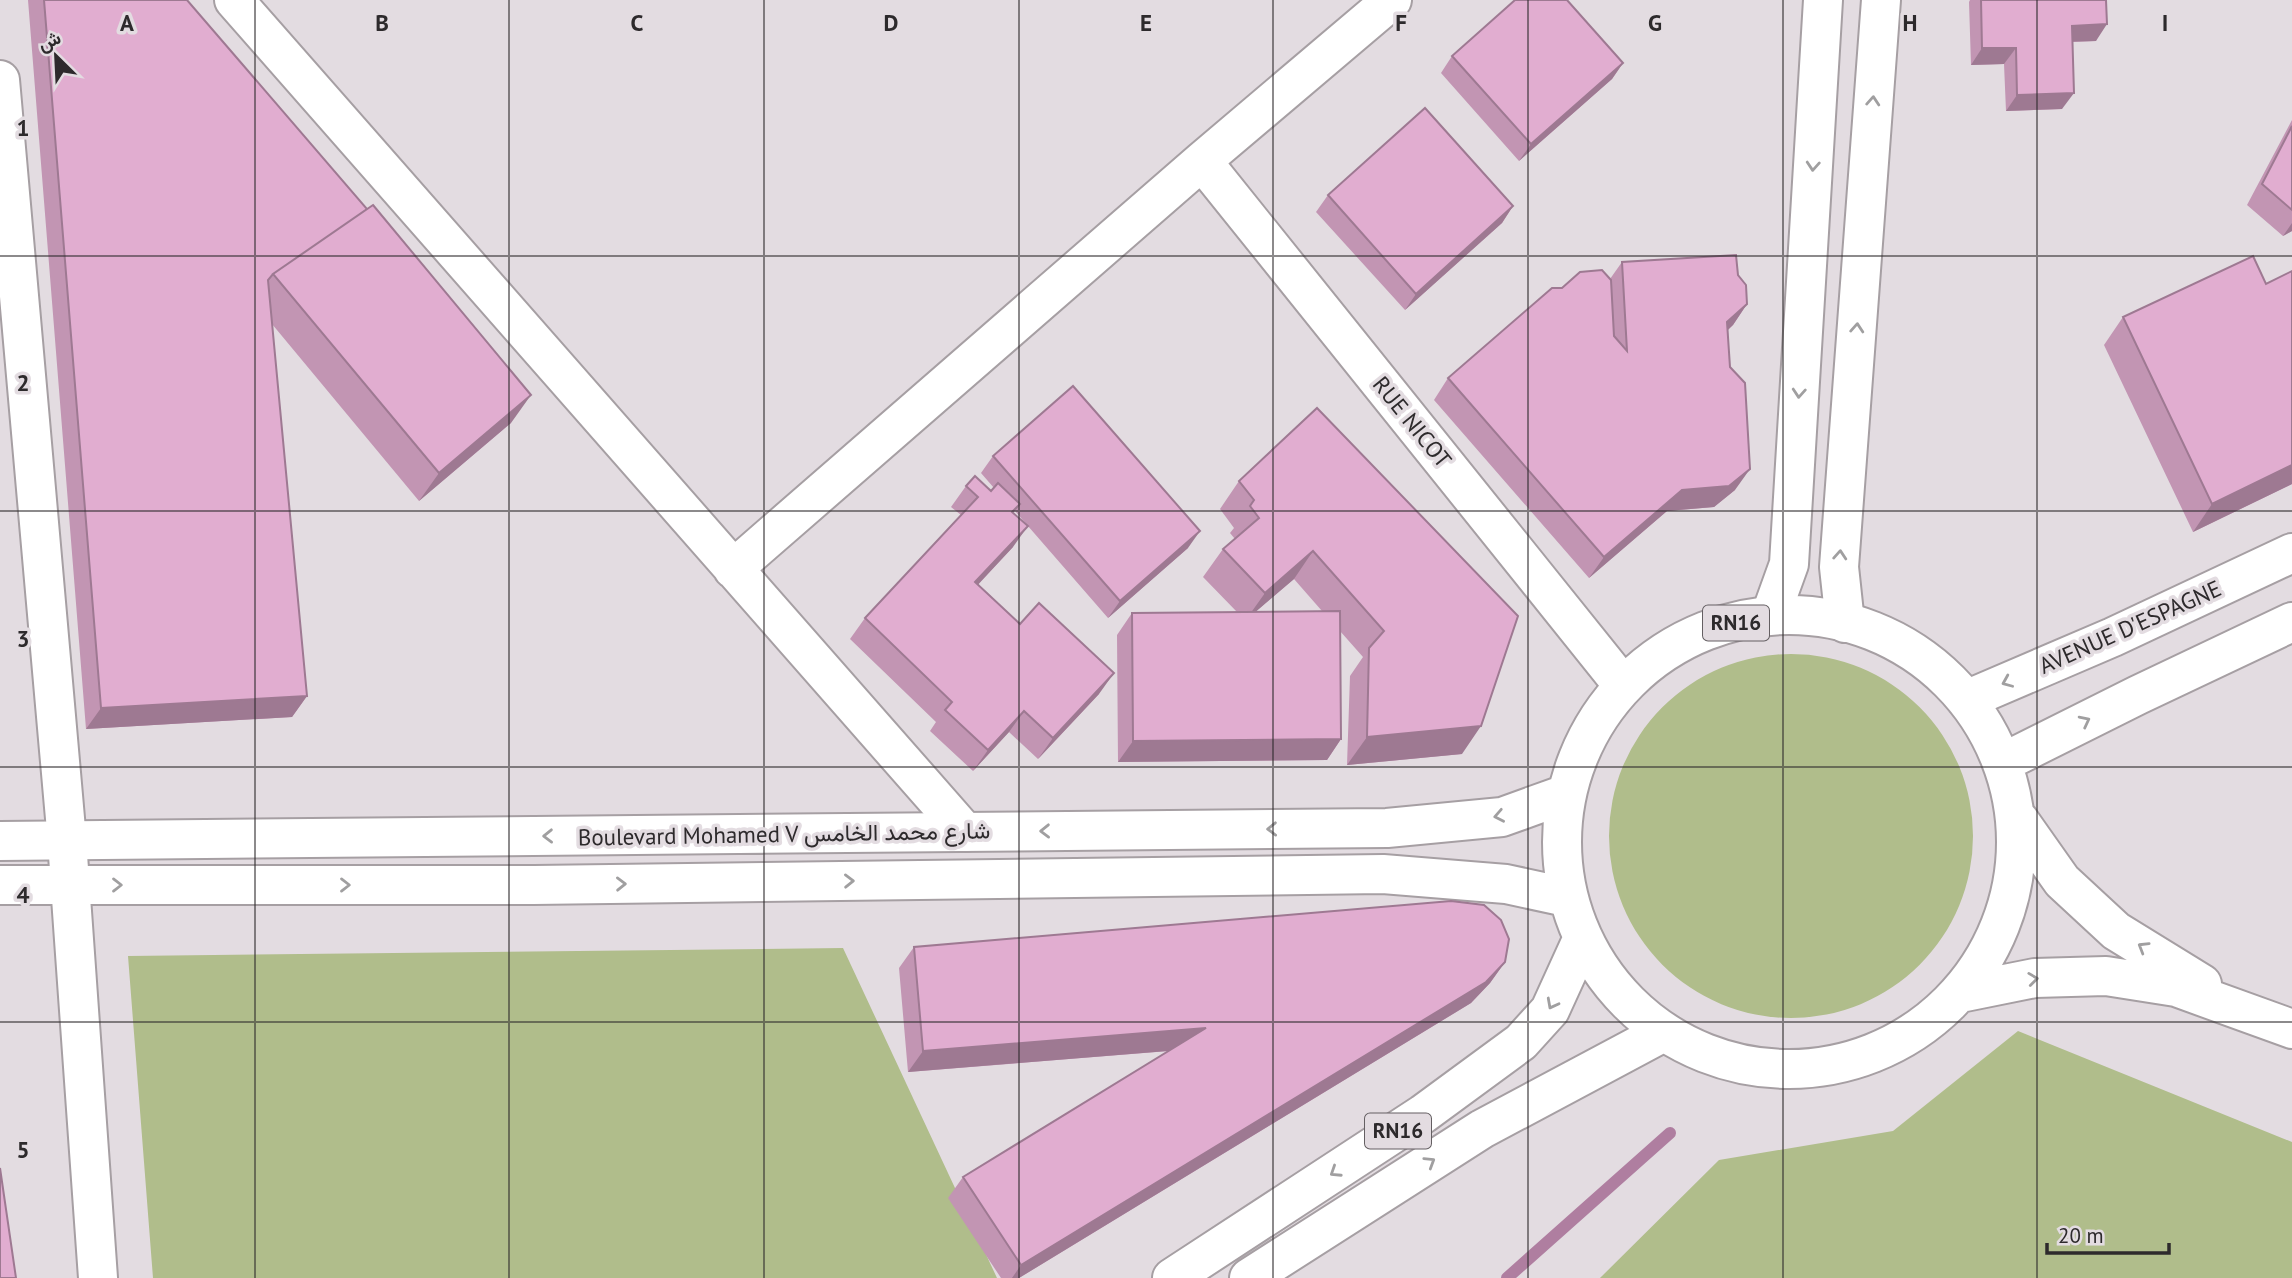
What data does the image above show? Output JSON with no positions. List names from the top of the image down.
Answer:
{
  "streets": {
    "main road": [
      "RUE NICOT",
      "RN16",
      "AVENUE D'ESPAGNE",
      "Boulevard Mohamed V شارع محمد الخامس"
    ]
  },
  "crossings": [
    ["RUE NICOT", "RN16"],
    ["RN16", "AVENUE D'ESPAGNE"],
    ["RN16", "Boulevard Mohamed V شارع محمد الخامس"]
  ],
  "scale_bar": "20 m",
  "north": "top left",
  "grid": {
    "columns": [
      "A",
      "B",
      "C",
      "D",
      "E",
      "F",
      "G",
      "H",
      "I"
    ],
    "rows": [
      "1",
      "2",
      "3",
      "4",
      "5"
    ]
  }
}
